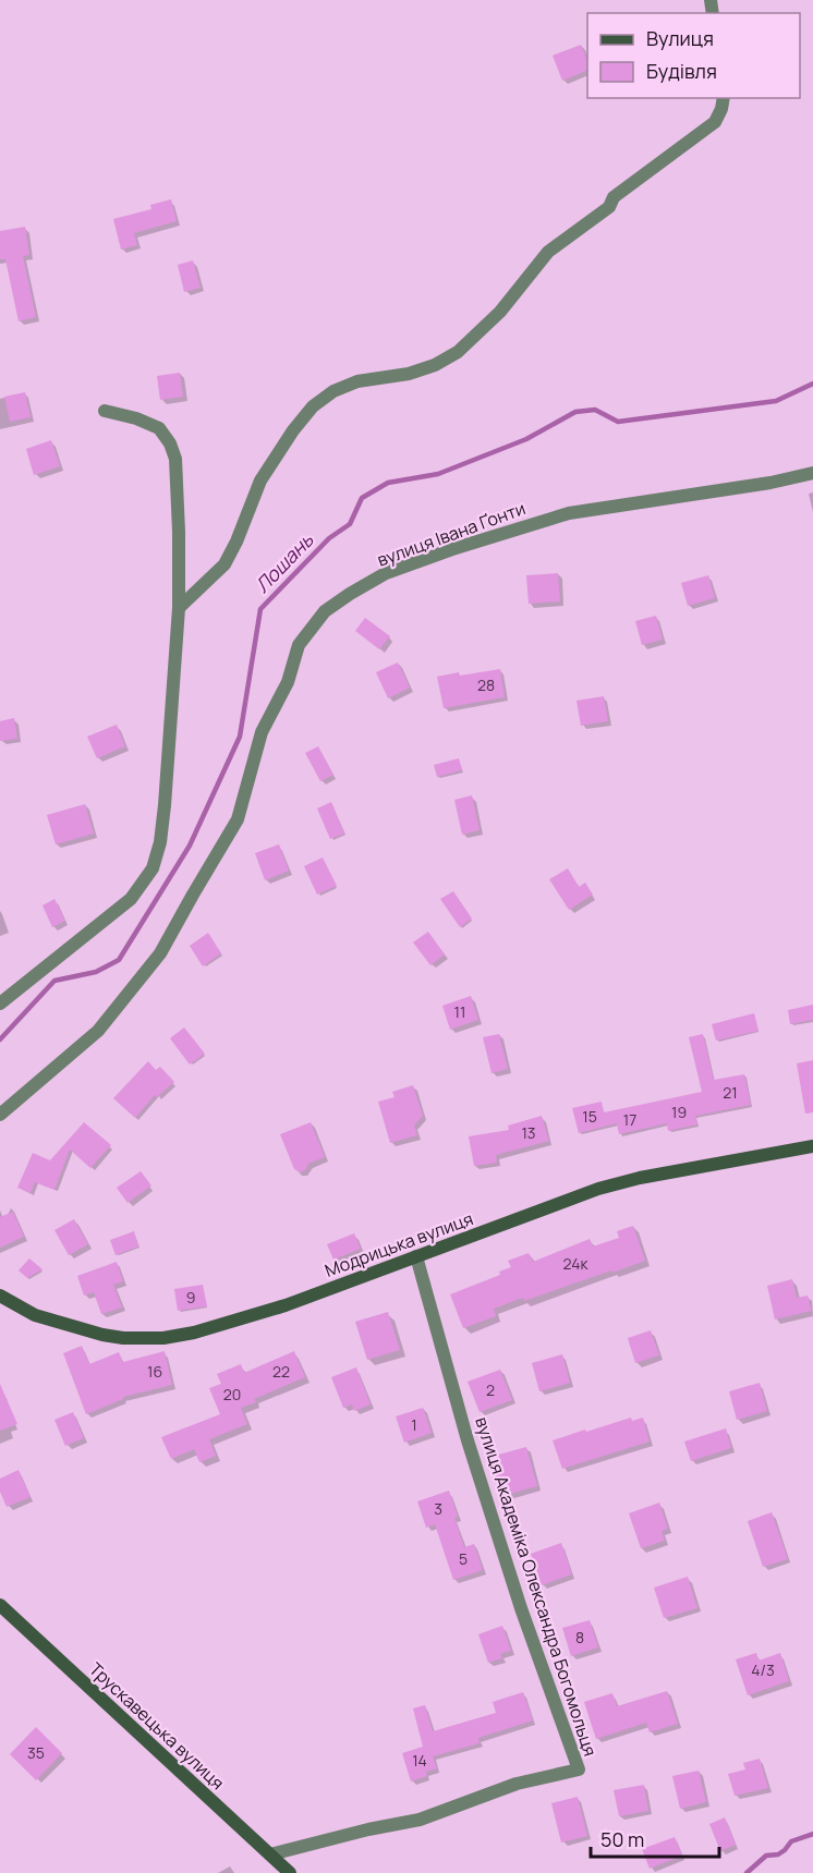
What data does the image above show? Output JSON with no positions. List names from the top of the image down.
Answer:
{
  "streets": {
    "street": [
      "вулиця Івана Ґонти",
      "Модрицька вулиця",
      "вулиця Академіка Олександра Богомольця",
      "Трускавецька вулиця"
    ]
  },
  "crossings": [
    ["Модрицька вулиця", "вулиця Академіка Олександра Богомольця"],
    ["вулиця Академіка Олександра Богомольця", "Трускавецька вулиця"]
  ],
  "water": ["Лошань"],
  "house_numbers": [
    "28",
    "11",
    "21",
    "19",
    "15",
    "17",
    "13",
    "24к",
    "9",
    "16",
    "22",
    "2",
    "20",
    "1",
    "3",
    "5",
    "8",
    "4/3",
    "35",
    "14"
  ],
  "legend": ["Вулиця", "Будівля"],
  "scale_bar": "50 m"
}
